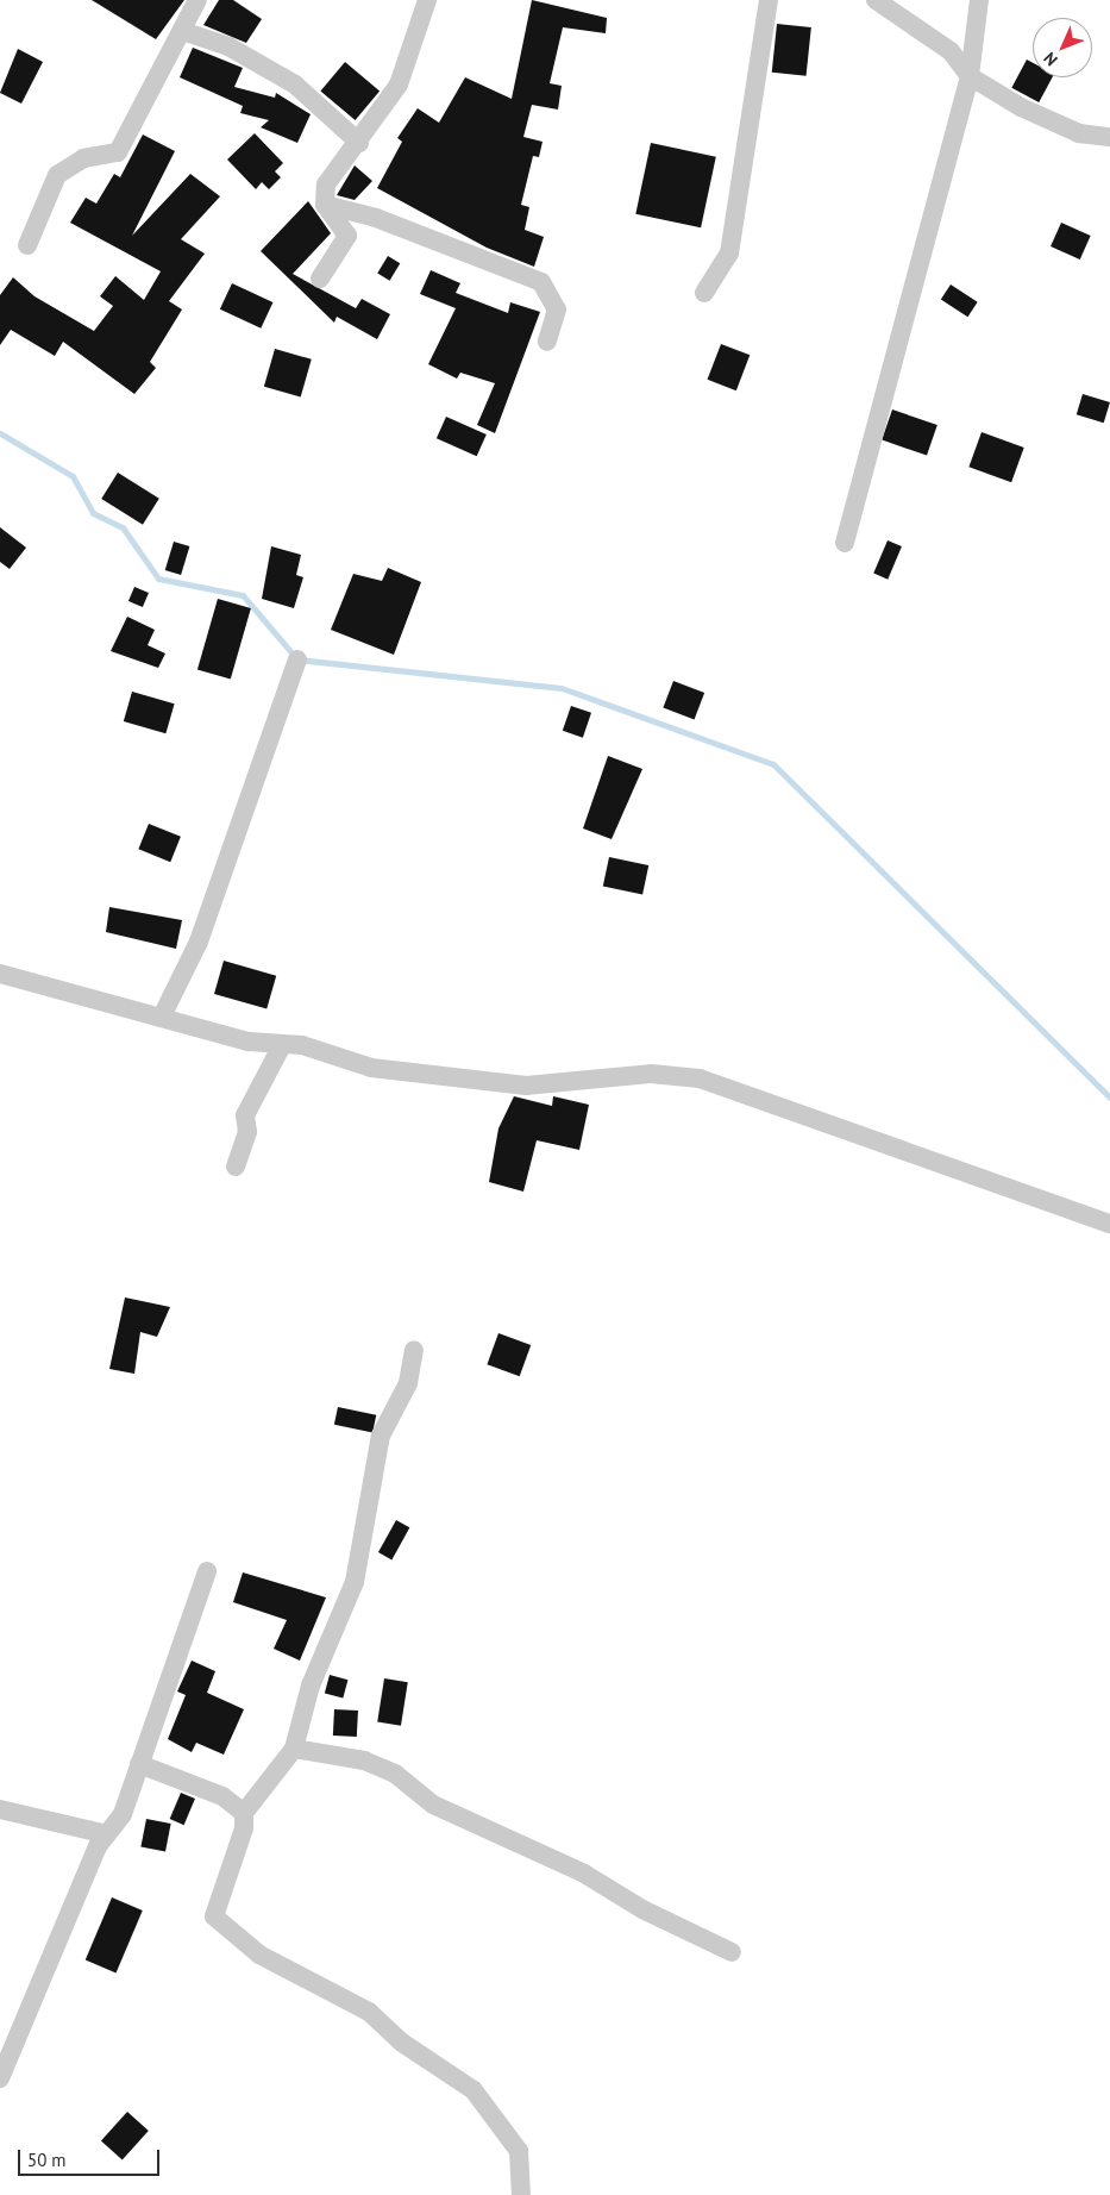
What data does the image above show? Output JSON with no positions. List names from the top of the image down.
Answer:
{
  "scale_bar": "50 m",
  "north": "bottom left"
}
